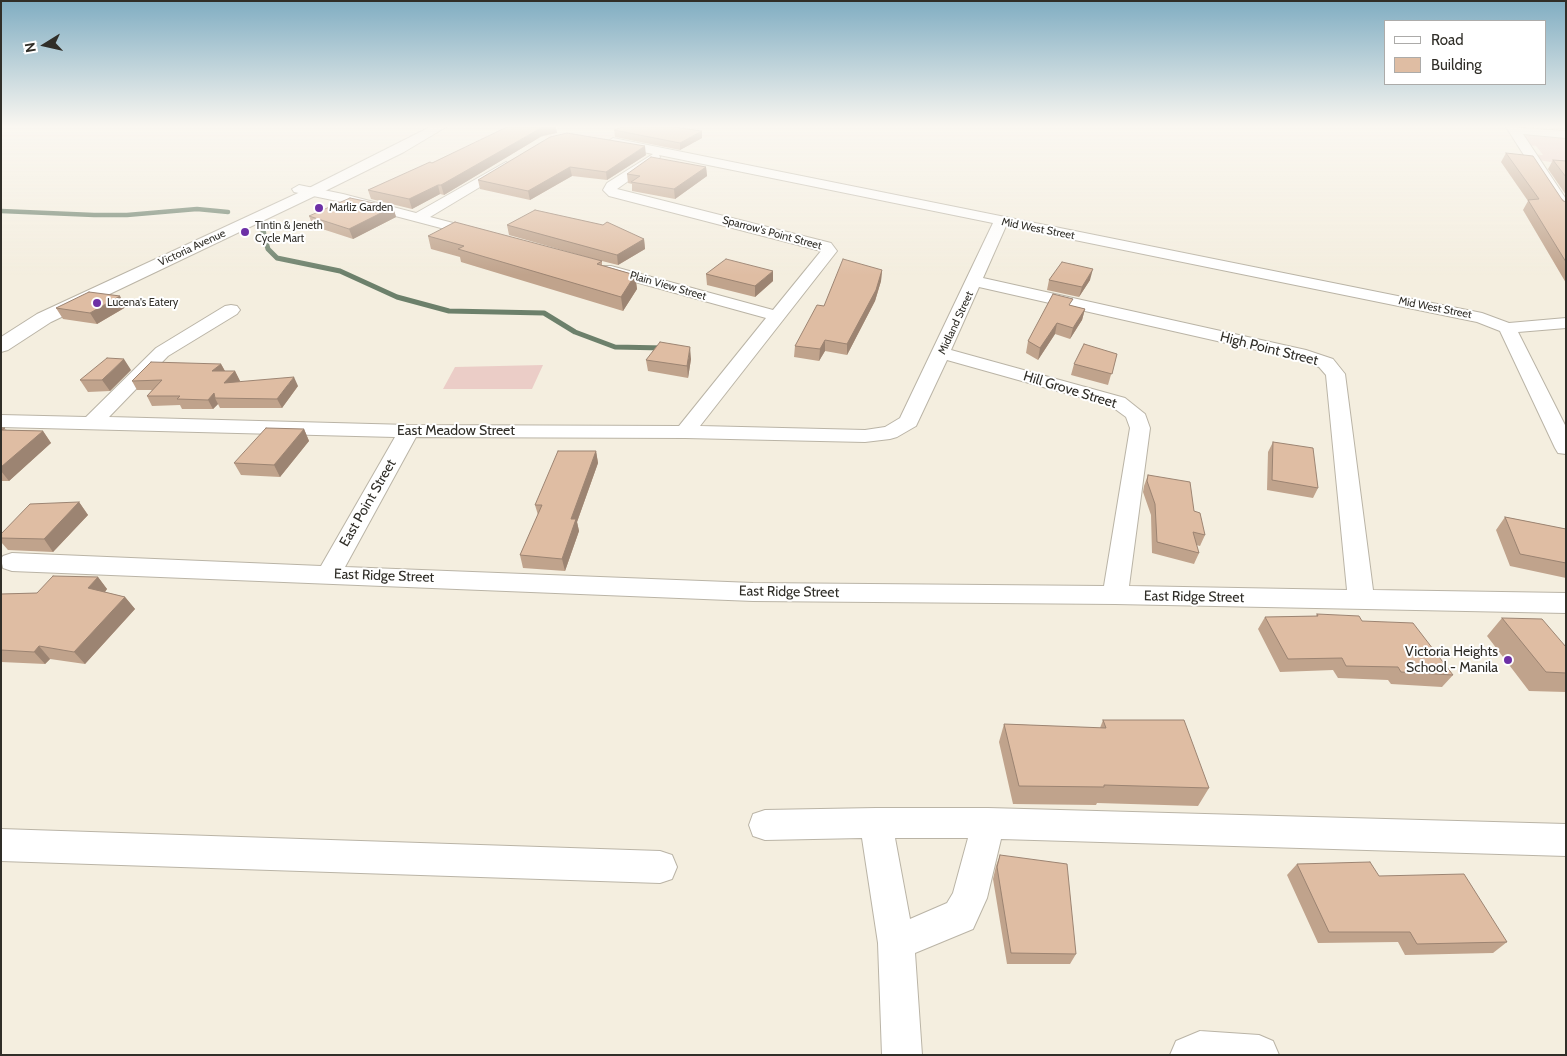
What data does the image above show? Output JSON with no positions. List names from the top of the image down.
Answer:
{
  "streets": {
    "main road": ["Victoria Avenue"],
    "street": [
      "Mid West Street",
      "Sparrow's Point Street",
      "Plain View Street",
      "Midland Street",
      "High Point Street",
      "Hill Grove Street",
      "East Meadow Street",
      "East Point Street",
      "East Ridge Street"
    ]
  },
  "crossings": [
    ["Mid West Street", "Midland Street"],
    ["Sparrow's Point Street", "Plain View Street"],
    ["Sparrow's Point Street", "East Meadow Street"],
    ["Midland Street", "High Point Street"],
    ["Midland Street", "Hill Grove Street"],
    ["Midland Street", "East Meadow Street"],
    ["High Point Street", "East Ridge Street"],
    ["Hill Grove Street", "East Ridge Street"],
    ["East Meadow Street", "East Point Street"],
    ["East Point Street", "East Ridge Street"]
  ],
  "places": [
    "Marliz Garden",
    "Tintin & Jeneth Cycle Mart",
    "Lucena's Eatery",
    "Victoria Heights School - Manila"
  ],
  "legend": ["Road", "Building"],
  "north": "left"
}
